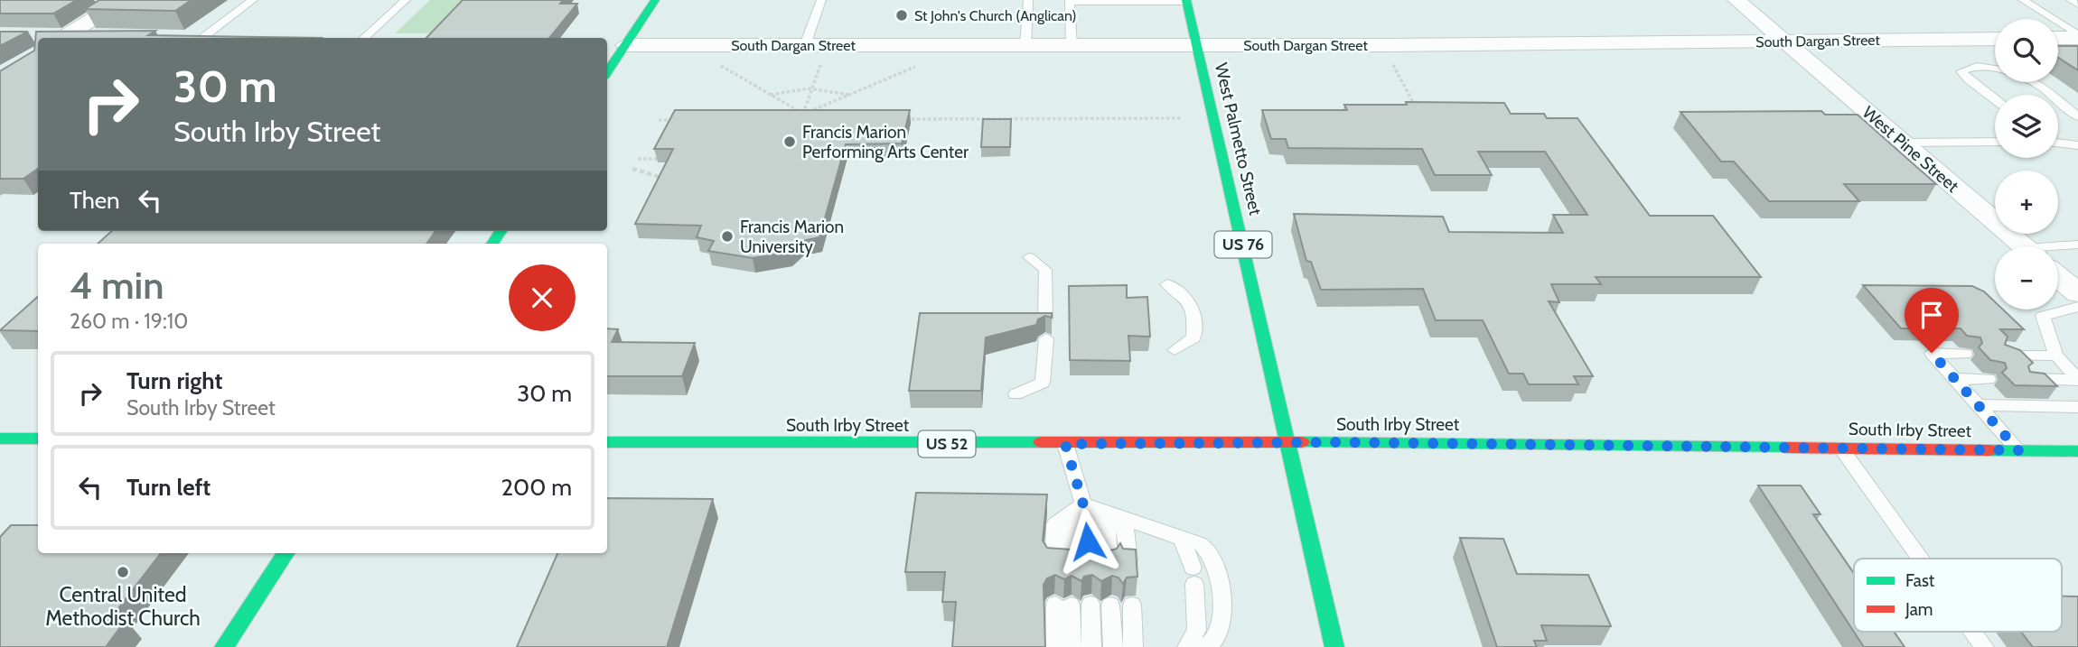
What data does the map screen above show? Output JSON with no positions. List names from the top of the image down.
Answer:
{
  "streets": {
    "main road": [
      "South Dargan Street",
      "West Palmetto Street",
      "US 76",
      "South Irby Street",
      "US 52"
    ],
    "street": ["West Pine Street"]
  },
  "crossings": [
    ["South Dargan Street", "West Palmetto Street"],
    ["South Dargan Street", "West Pine Street"],
    ["South Dargan Street", "US 76"],
    ["West Palmetto Street", "US 76"],
    ["West Palmetto Street", "South Irby Street"]
  ],
  "places": [
    "St John's Church (Anglican)",
    "Francis Marion Performing Arts Center",
    "Francis Marion University",
    "Central United Methodist Church"
  ],
  "legend": ["Fast", "Jam"],
  "page": {
    "map_buttons": ["+", "−"],
    "turn": ["30 m", "South Irby Street"],
    "then": "Then",
    "heading": ["4 min", "260 m · 19:10"],
    "list": [
      {
        "name": "Turn right",
        "note": "South Irby Street",
        "value": "30 m"
      },
      {
        "name": "Turn left",
        "value": "200 m"
      }
    ]
  }
}
